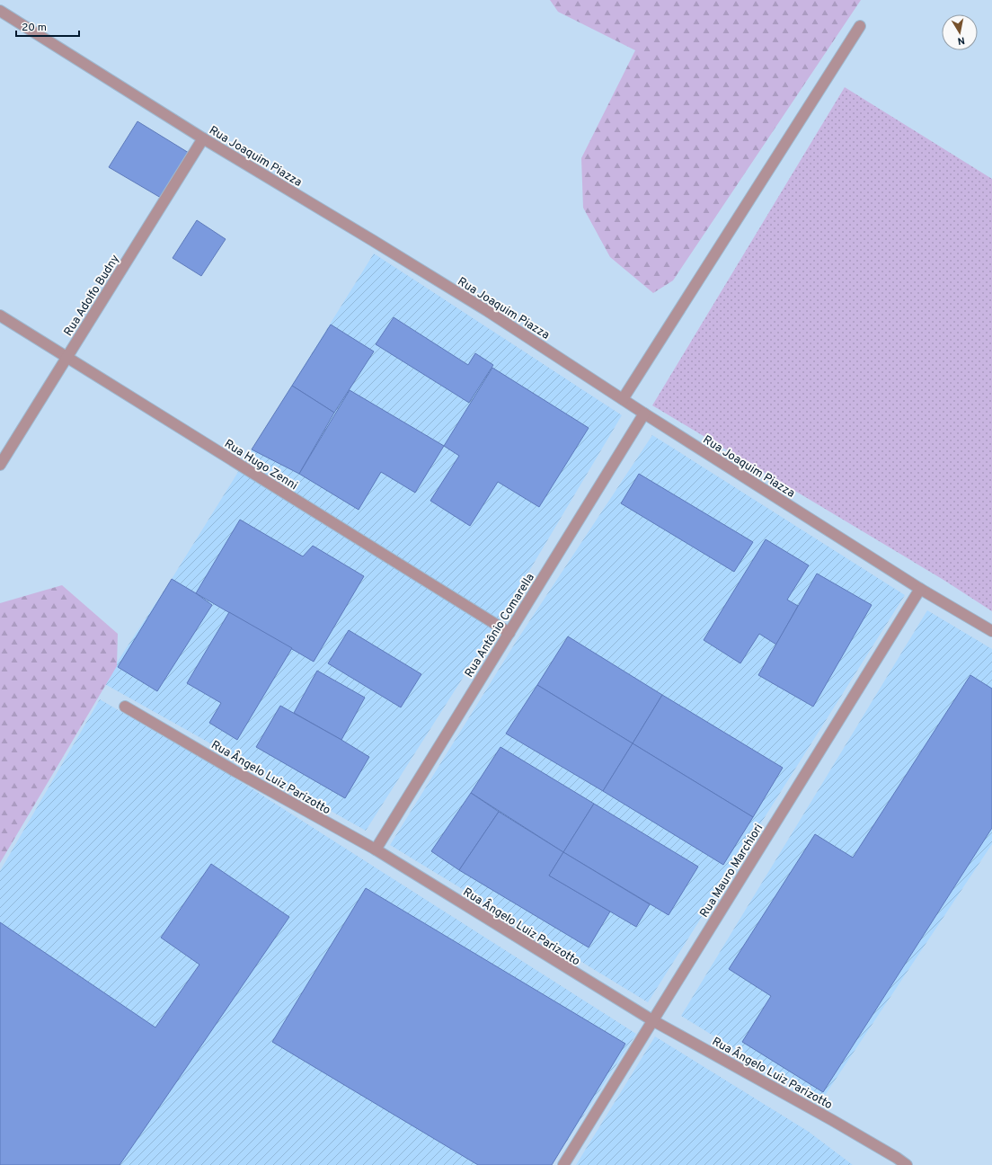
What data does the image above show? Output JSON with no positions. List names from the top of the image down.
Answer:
{
  "streets": {
    "street": [
      "Rua Joaquim Piazza",
      "Rua Adolfo Budny",
      "Rua Hugo Zenni",
      "Rua Antônio Comarella",
      "Rua Ângelo Luiz Parizotto",
      "Rua Mauro Marchiori"
    ]
  },
  "crossings": [
    ["Rua Joaquim Piazza", "Rua Adolfo Budny"],
    ["Rua Joaquim Piazza", "Rua Antônio Comarella"],
    ["Rua Joaquim Piazza", "Rua Mauro Marchiori"],
    ["Rua Adolfo Budny", "Rua Hugo Zenni"],
    ["Rua Hugo Zenni", "Rua Antônio Comarella"],
    ["Rua Antônio Comarella", "Rua Ângelo Luiz Parizotto"],
    ["Rua Ângelo Luiz Parizotto", "Rua Mauro Marchiori"]
  ],
  "scale_bar": "20 m",
  "north": "bottom"
}
